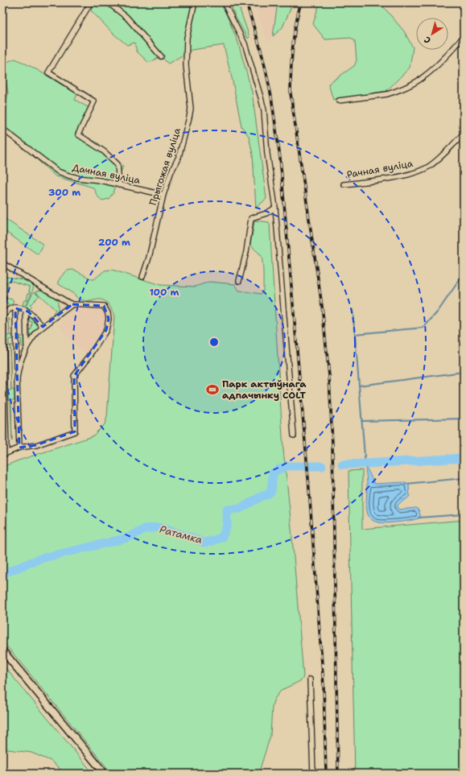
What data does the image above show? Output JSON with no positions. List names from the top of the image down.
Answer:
{
  "streets": {
    "street": ["Прыгожая вуліца", "Рачная вуліца", "Дачная вуліца"]
  },
  "crossings": [
    ["Прыгожая вуліца", "Дачная вуліца"]
  ],
  "water": ["Ратамка"],
  "places": {
    "sports": ["Парк актыўнага адпачынку COLT"]
  },
  "north": "bottom left",
  "rings": ["300 m", "200 m", "100 m"]
}
